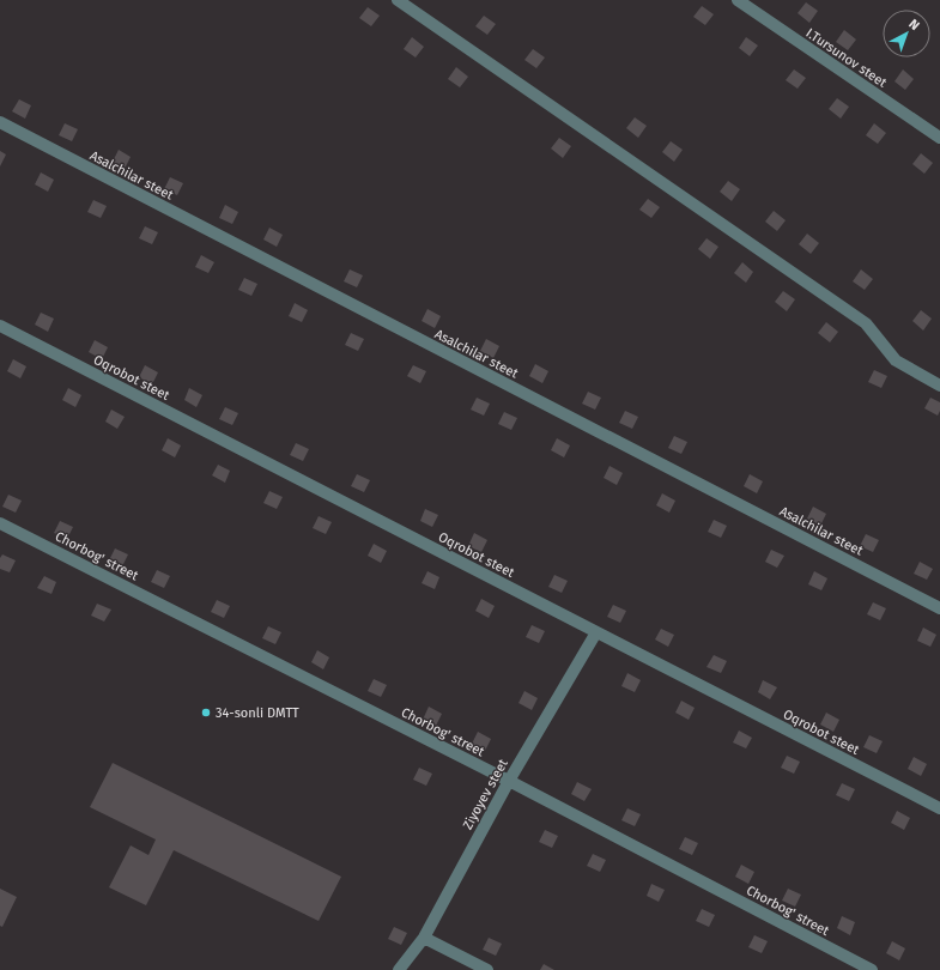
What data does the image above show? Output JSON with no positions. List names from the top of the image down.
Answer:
{
  "streets": {
    "street": [
      "I.Tursunov steet",
      "Asalchilar steet",
      "Oqrobot steet",
      "Chorbog' street",
      "Ziyoyev steet"
    ]
  },
  "crossings": [
    ["Oqrobot steet", "Ziyoyev steet"],
    ["Chorbog' street", "Ziyoyev steet"]
  ],
  "places": ["34-sonli DMTT"],
  "north": "top right"
}
